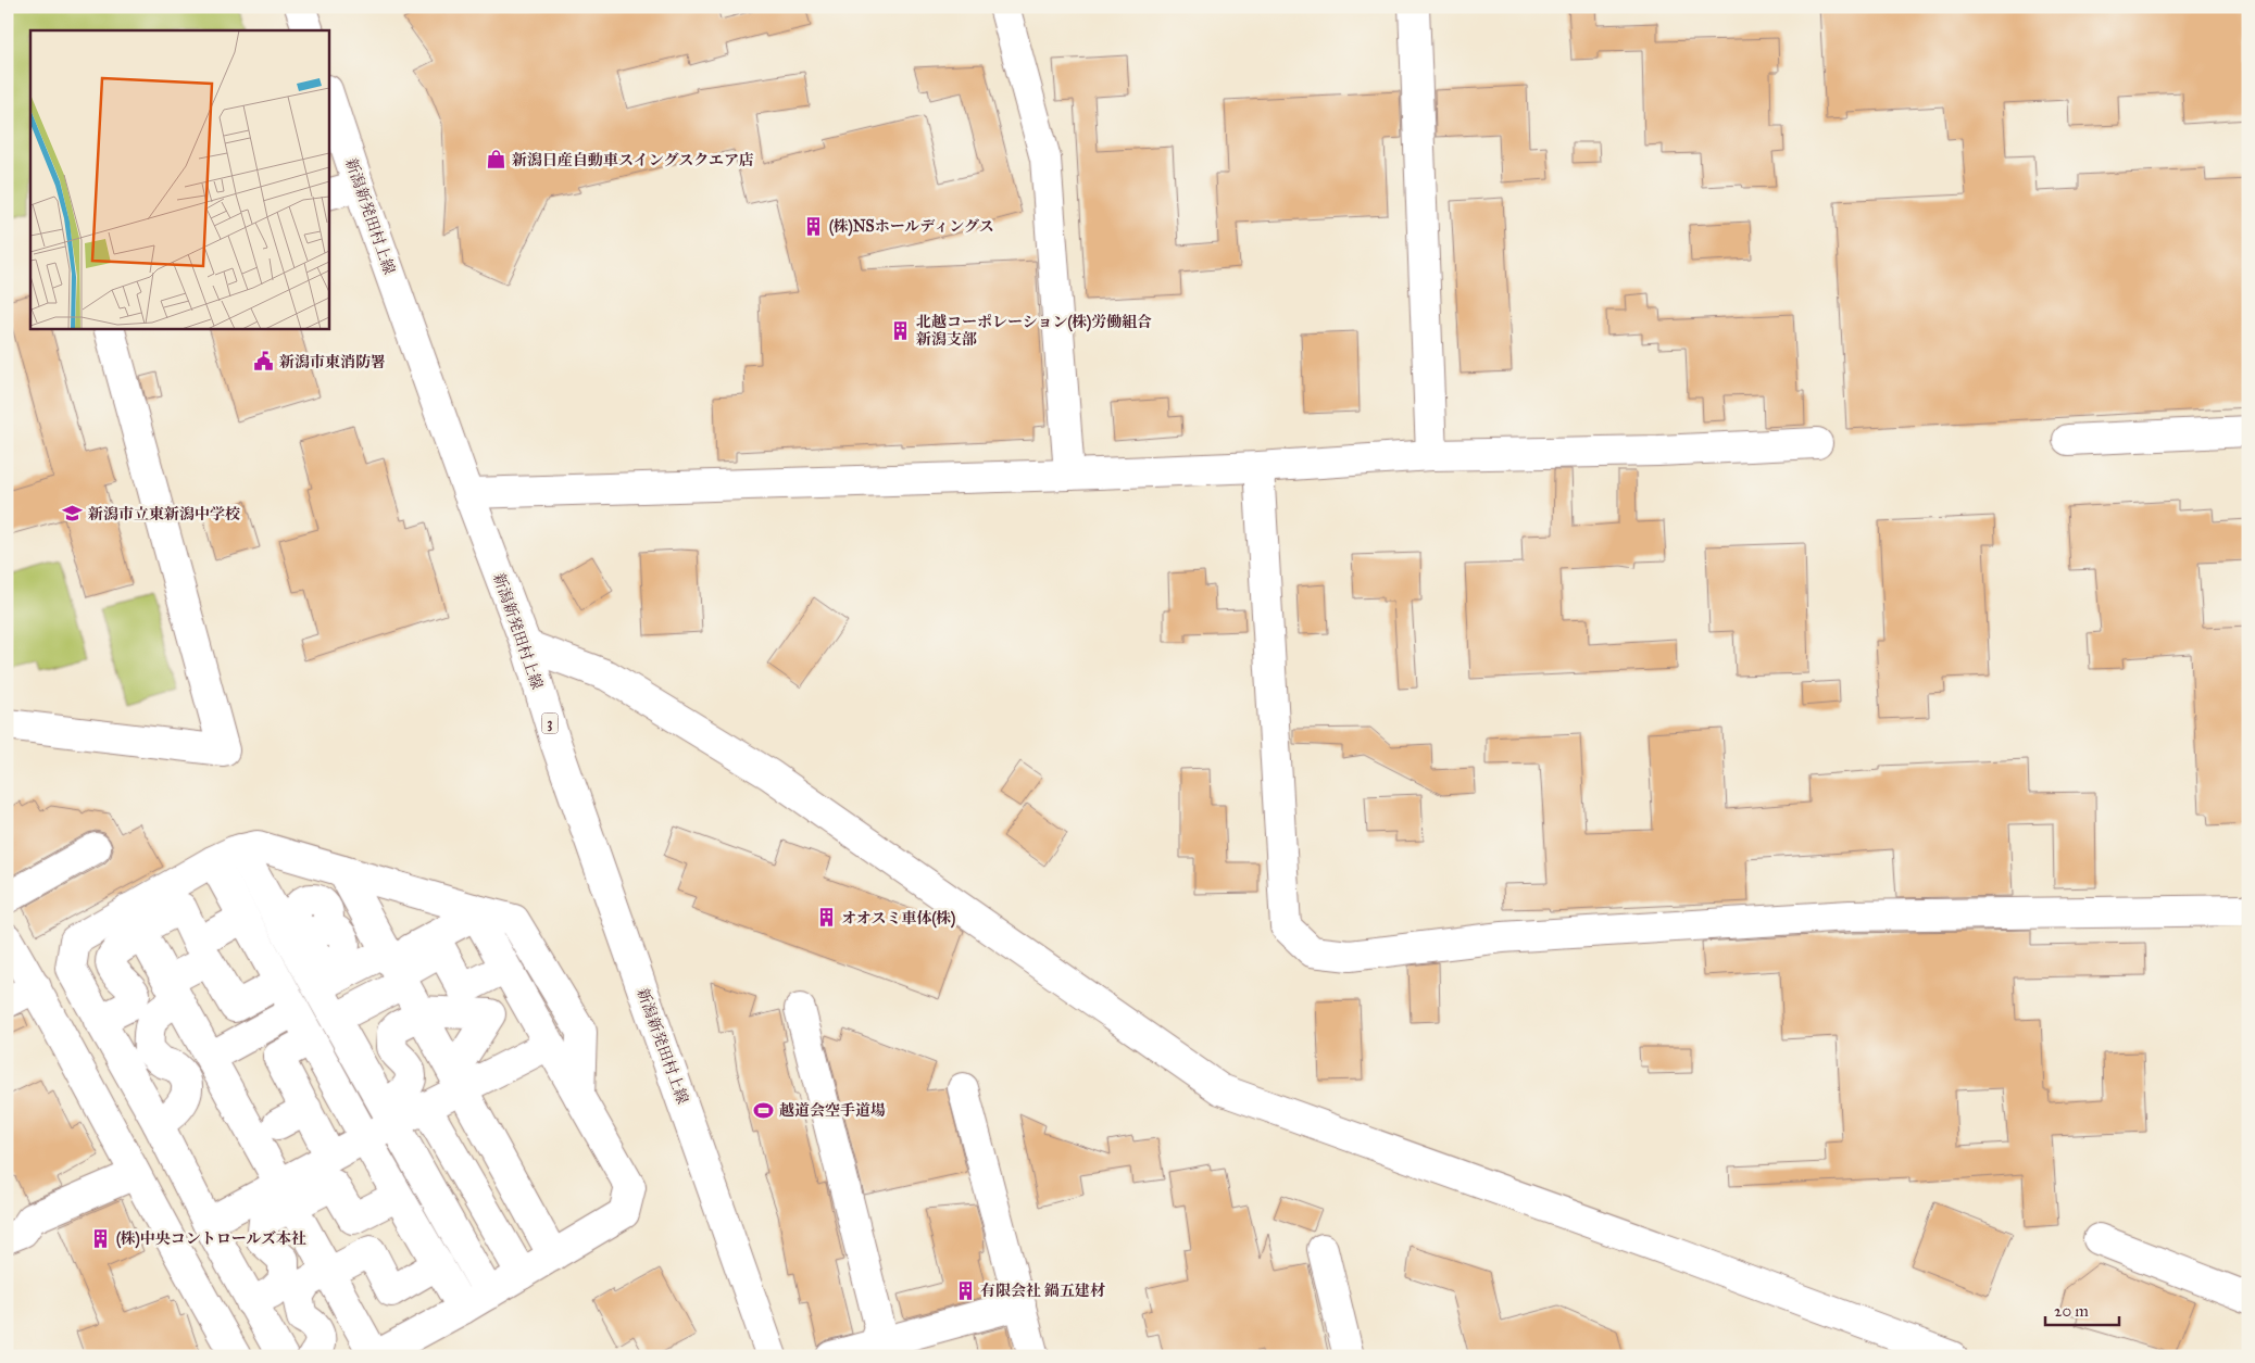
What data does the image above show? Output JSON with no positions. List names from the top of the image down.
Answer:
{
  "streets": {
    "street": ["新潟新発田村上線", "3"]
  },
  "places": {
    "shop": ["新潟日産自動車スイングスクエア店"],
    "building": [
      "(株)NSホールディングス",
      "北越コーポレーション(株)労働組合 新潟支部",
      "オオスミ車体(株)",
      "(株)中央コントロールズ本社",
      "有限会社 鍋五建材"
    ],
    "public building": ["新潟市東消防署"],
    "school or university": ["新潟市立東新潟中学校"],
    "sports": ["越道会空手道場"]
  },
  "scale_bar": "20 m"
}
